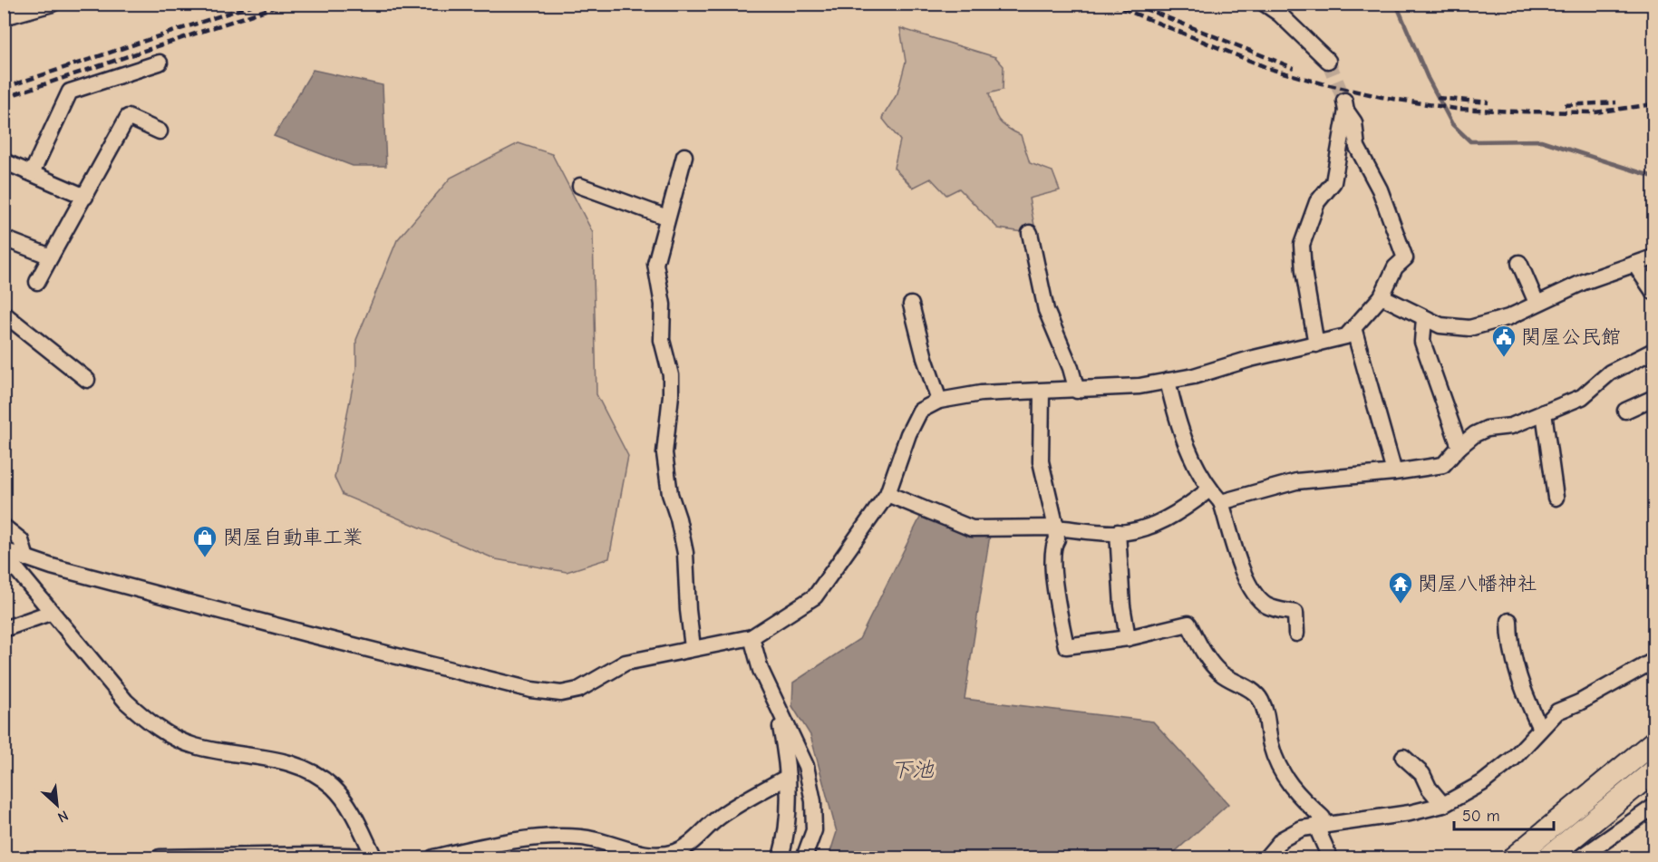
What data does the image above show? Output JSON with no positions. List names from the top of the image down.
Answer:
{
  "water": ["下池"],
  "places": {
    "public building": ["関屋公民館"],
    "shop": ["関屋自動車工業"],
    "temple": ["関屋八幡神社"]
  },
  "scale_bar": "50 m",
  "north": "bottom right"
}
